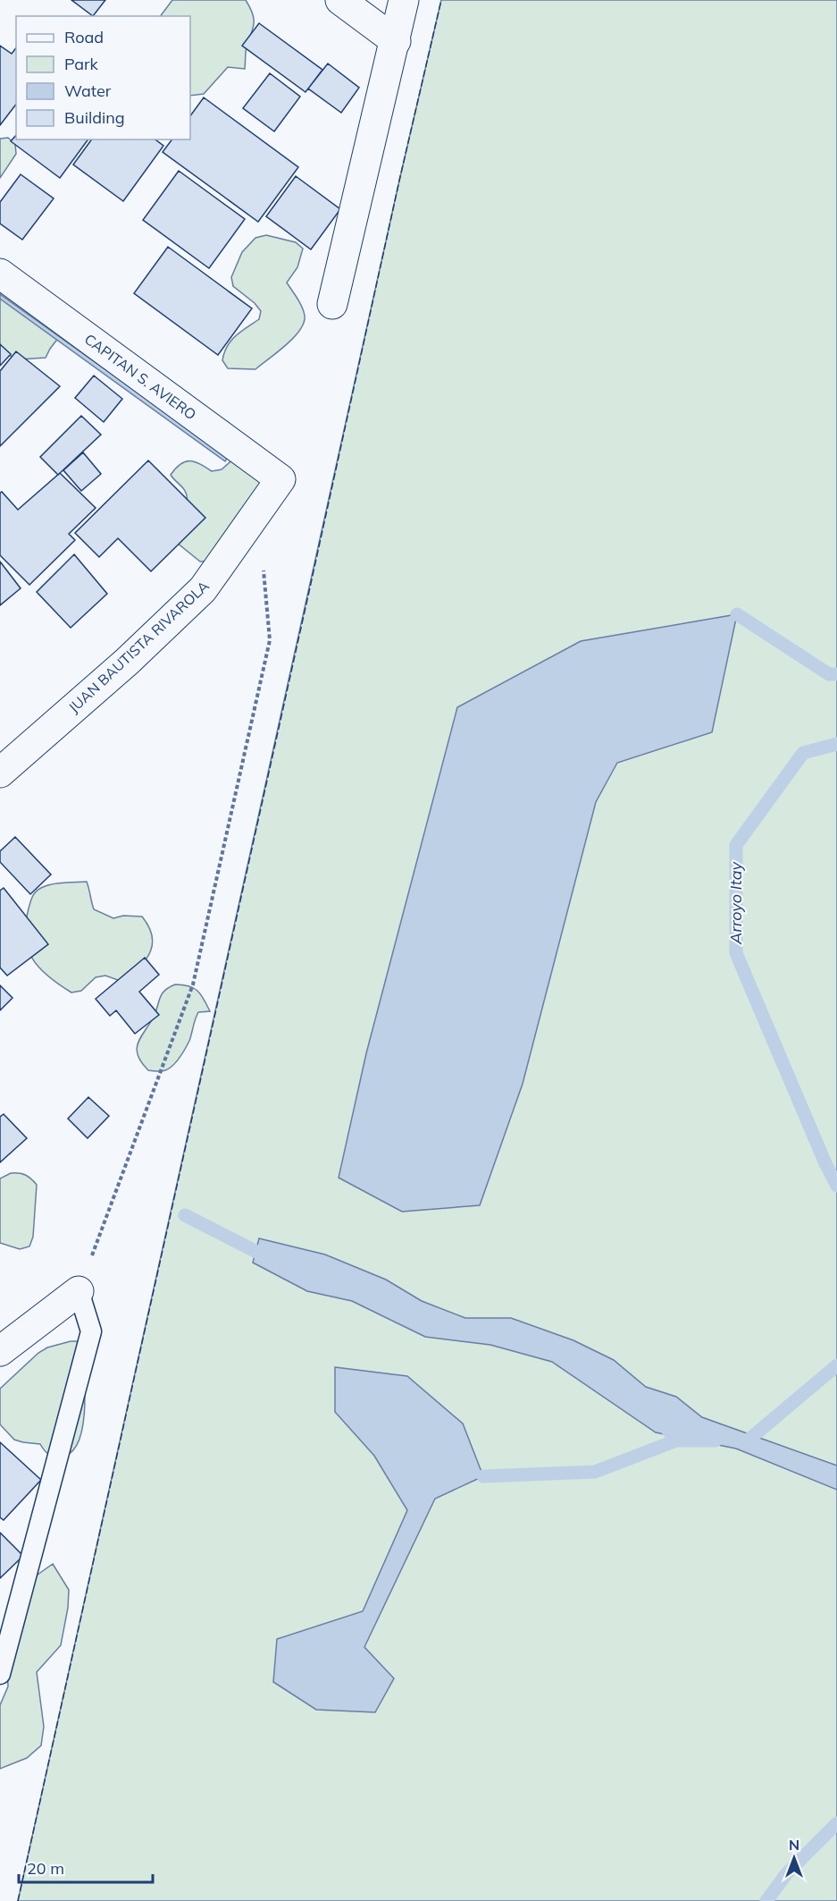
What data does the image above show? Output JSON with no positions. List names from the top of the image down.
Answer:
{
  "streets": {
    "street": ["CAPITAN S. AVIERO", "JUAN BAUTISTA RIVAROLA"]
  },
  "crossings": [
    ["CAPITAN S. AVIERO", "JUAN BAUTISTA RIVAROLA"]
  ],
  "water": ["Arroyo Itay"],
  "legend": [
    "Road",
    "Park",
    "Water",
    "Building"
  ],
  "scale_bar": "20 m",
  "north": "top"
}
